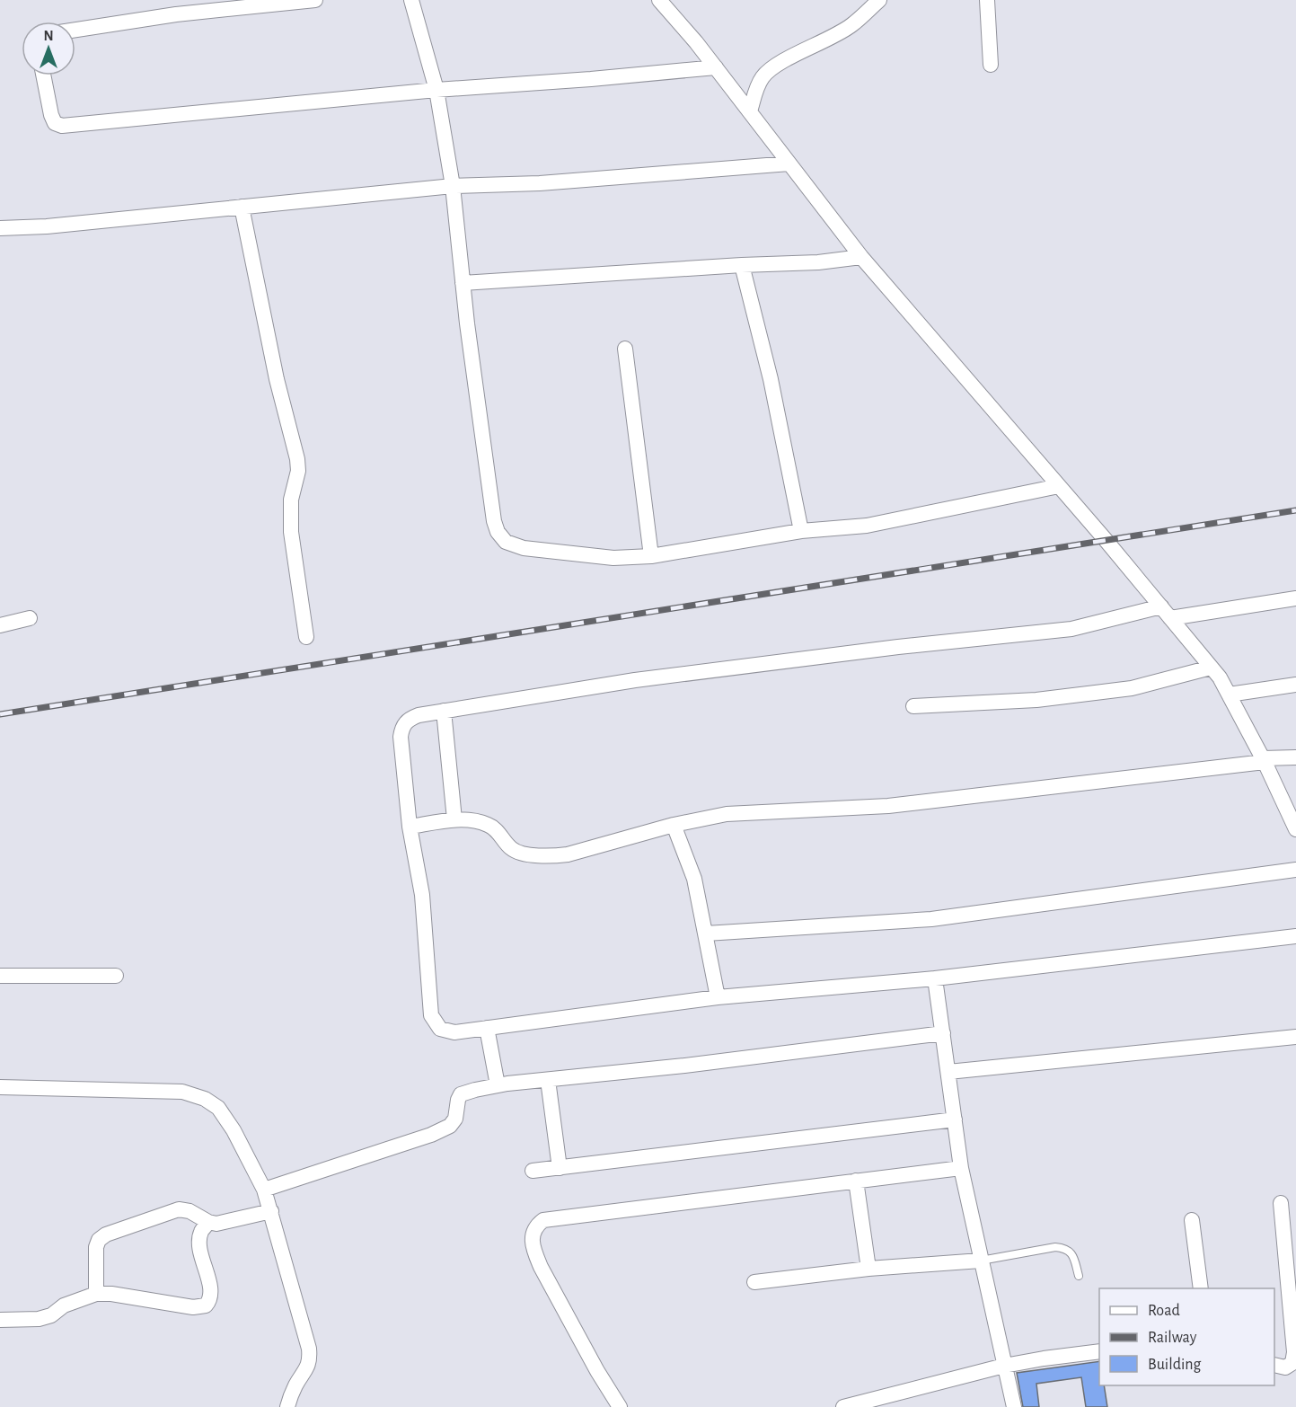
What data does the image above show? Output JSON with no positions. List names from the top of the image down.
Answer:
{
  "legend": ["Road", "Railway", "Building"],
  "north": "top"
}
